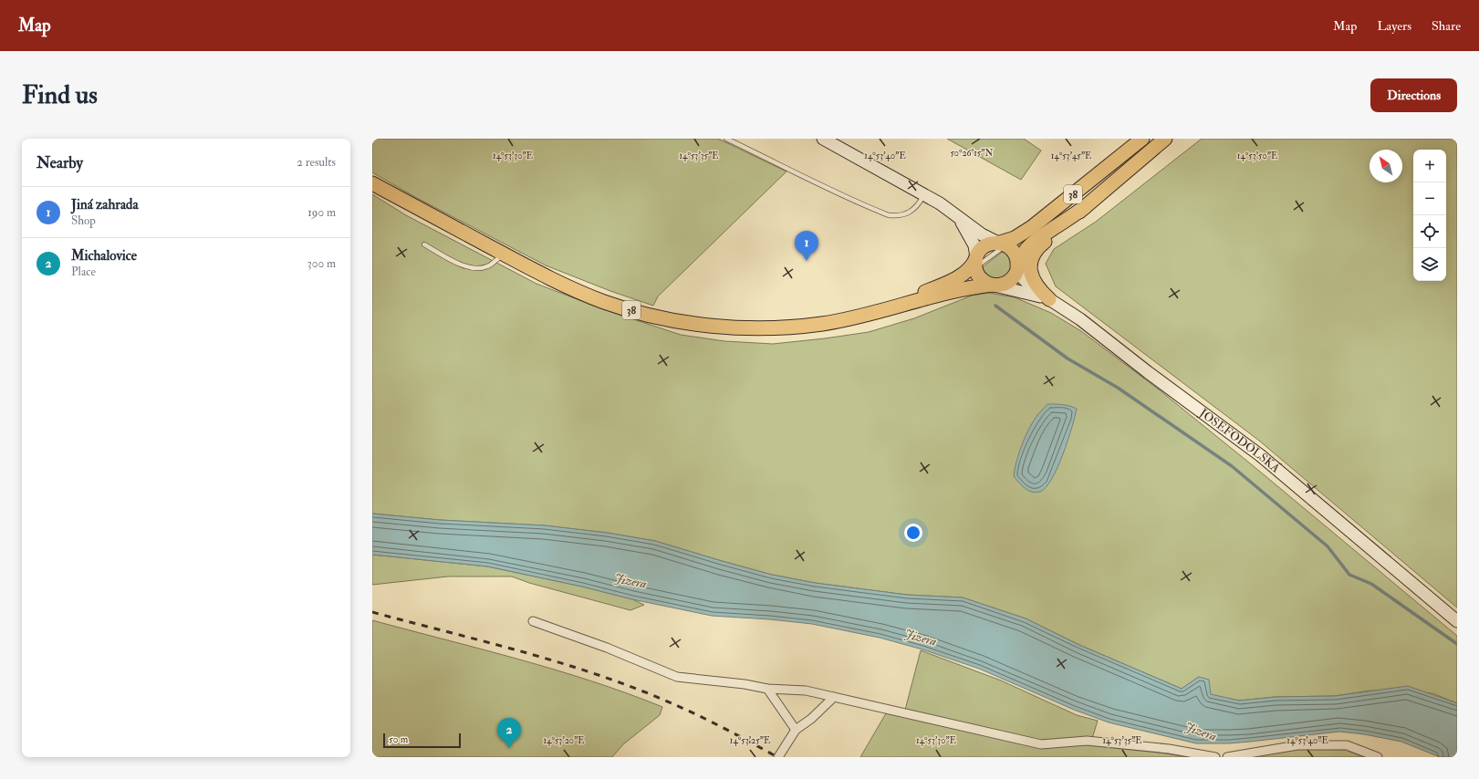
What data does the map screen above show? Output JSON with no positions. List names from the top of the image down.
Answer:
{
  "streets": {
    "main road": ["38", "JOSEFODOLSKÁ"]
  },
  "crossings": [
    ["38", "JOSEFODOLSKÁ"]
  ],
  "water": ["Jizera"],
  "scale_bar": "50 m",
  "north": "top left",
  "page": {
    "header": "Map",
    "nav": ["Map", "Layers", "Share"],
    "buttons": "Directions",
    "title": "Find us",
    "heading": ["Nearby", "2 results"],
    "map_buttons": ["+", "−"],
    "list": [
      {
        "mark": "1",
        "name": "Jiná zahrada",
        "note": "Shop",
        "value": "190 m"
      },
      {
        "mark": "2",
        "name": "Michalovice",
        "note": "Place",
        "value": "300 m"
      }
    ],
    "pins": ["1", "2"],
    "scale": "50 m"
  },
  "coordinates": [
    "50°26'15\"N",
    "14°53'30\"E",
    "14°53'35\"E",
    "14°53'40\"E",
    "14°53'45\"E",
    "14°53'50\"E",
    "14°53'20\"E",
    "14°53'25\"E"
  ]
}
